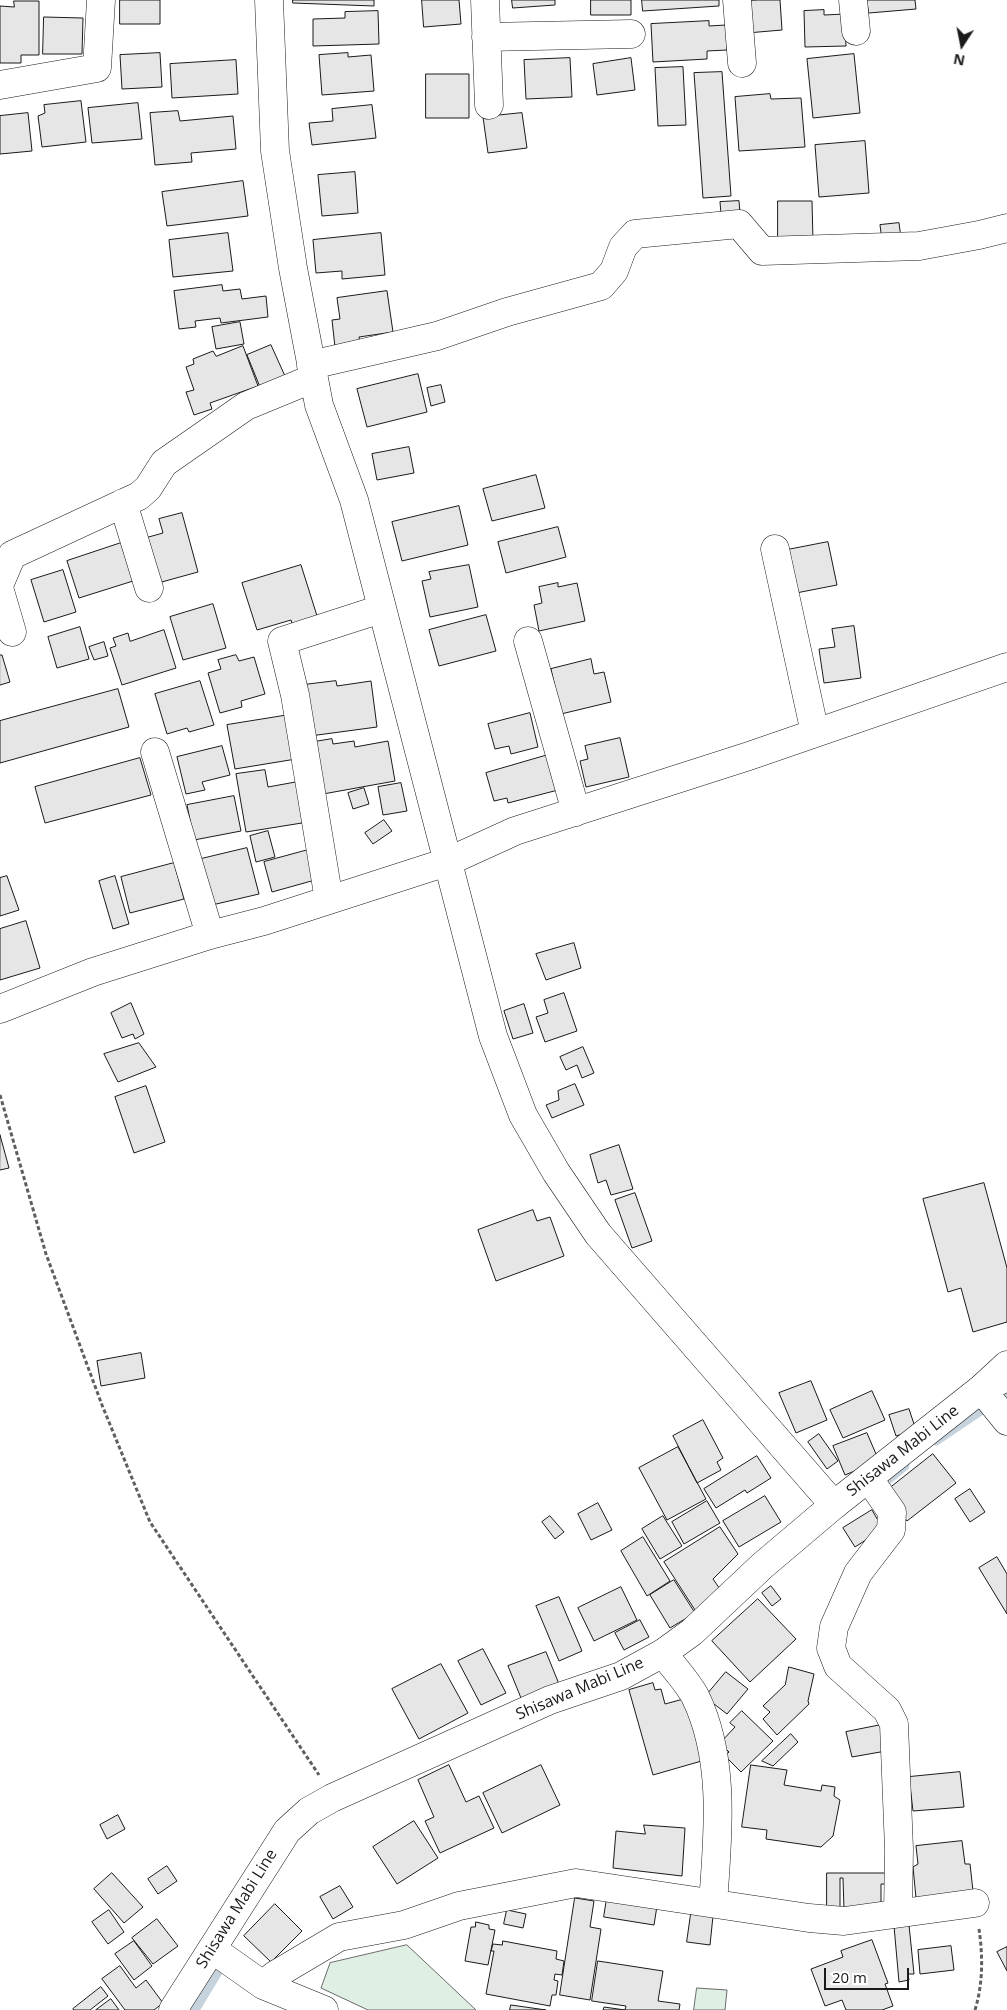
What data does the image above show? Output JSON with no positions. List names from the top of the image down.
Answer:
{
  "streets": {
    "street": ["Shisawa Mabi Line"]
  },
  "scale_bar": "20 m",
  "north": "bottom"
}
